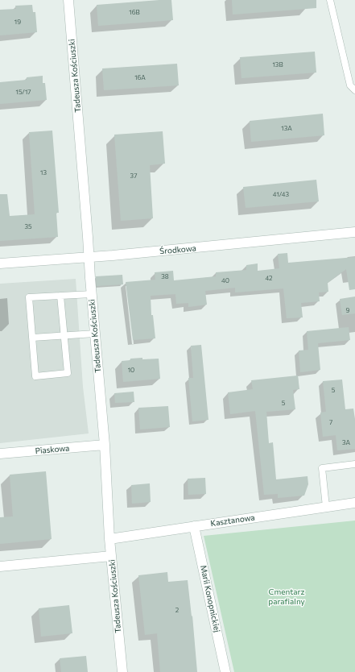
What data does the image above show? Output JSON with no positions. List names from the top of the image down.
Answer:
{
  "streets": {
    "street": [
      "Tadeusza Kościuszki",
      "Środkowa",
      "Piaskowa",
      "Kasztanowa",
      "Marii Konopnickiej"
    ]
  },
  "crossings": [
    ["Tadeusza Kościuszki", "Środkowa"],
    ["Tadeusza Kościuszki", "Piaskowa"],
    ["Tadeusza Kościuszki", "Kasztanowa"],
    ["Kasztanowa", "Marii Konopnickiej"]
  ],
  "parks": ["Cmentarz parafialny"],
  "house_numbers": [
    "16B",
    "19",
    "13B",
    "16A",
    "15/17",
    "13A",
    "13",
    "37",
    "41/43",
    "35",
    "38",
    "42",
    "40",
    "9",
    "10",
    "5",
    "5",
    "7",
    "3A",
    "2"
  ]
}
